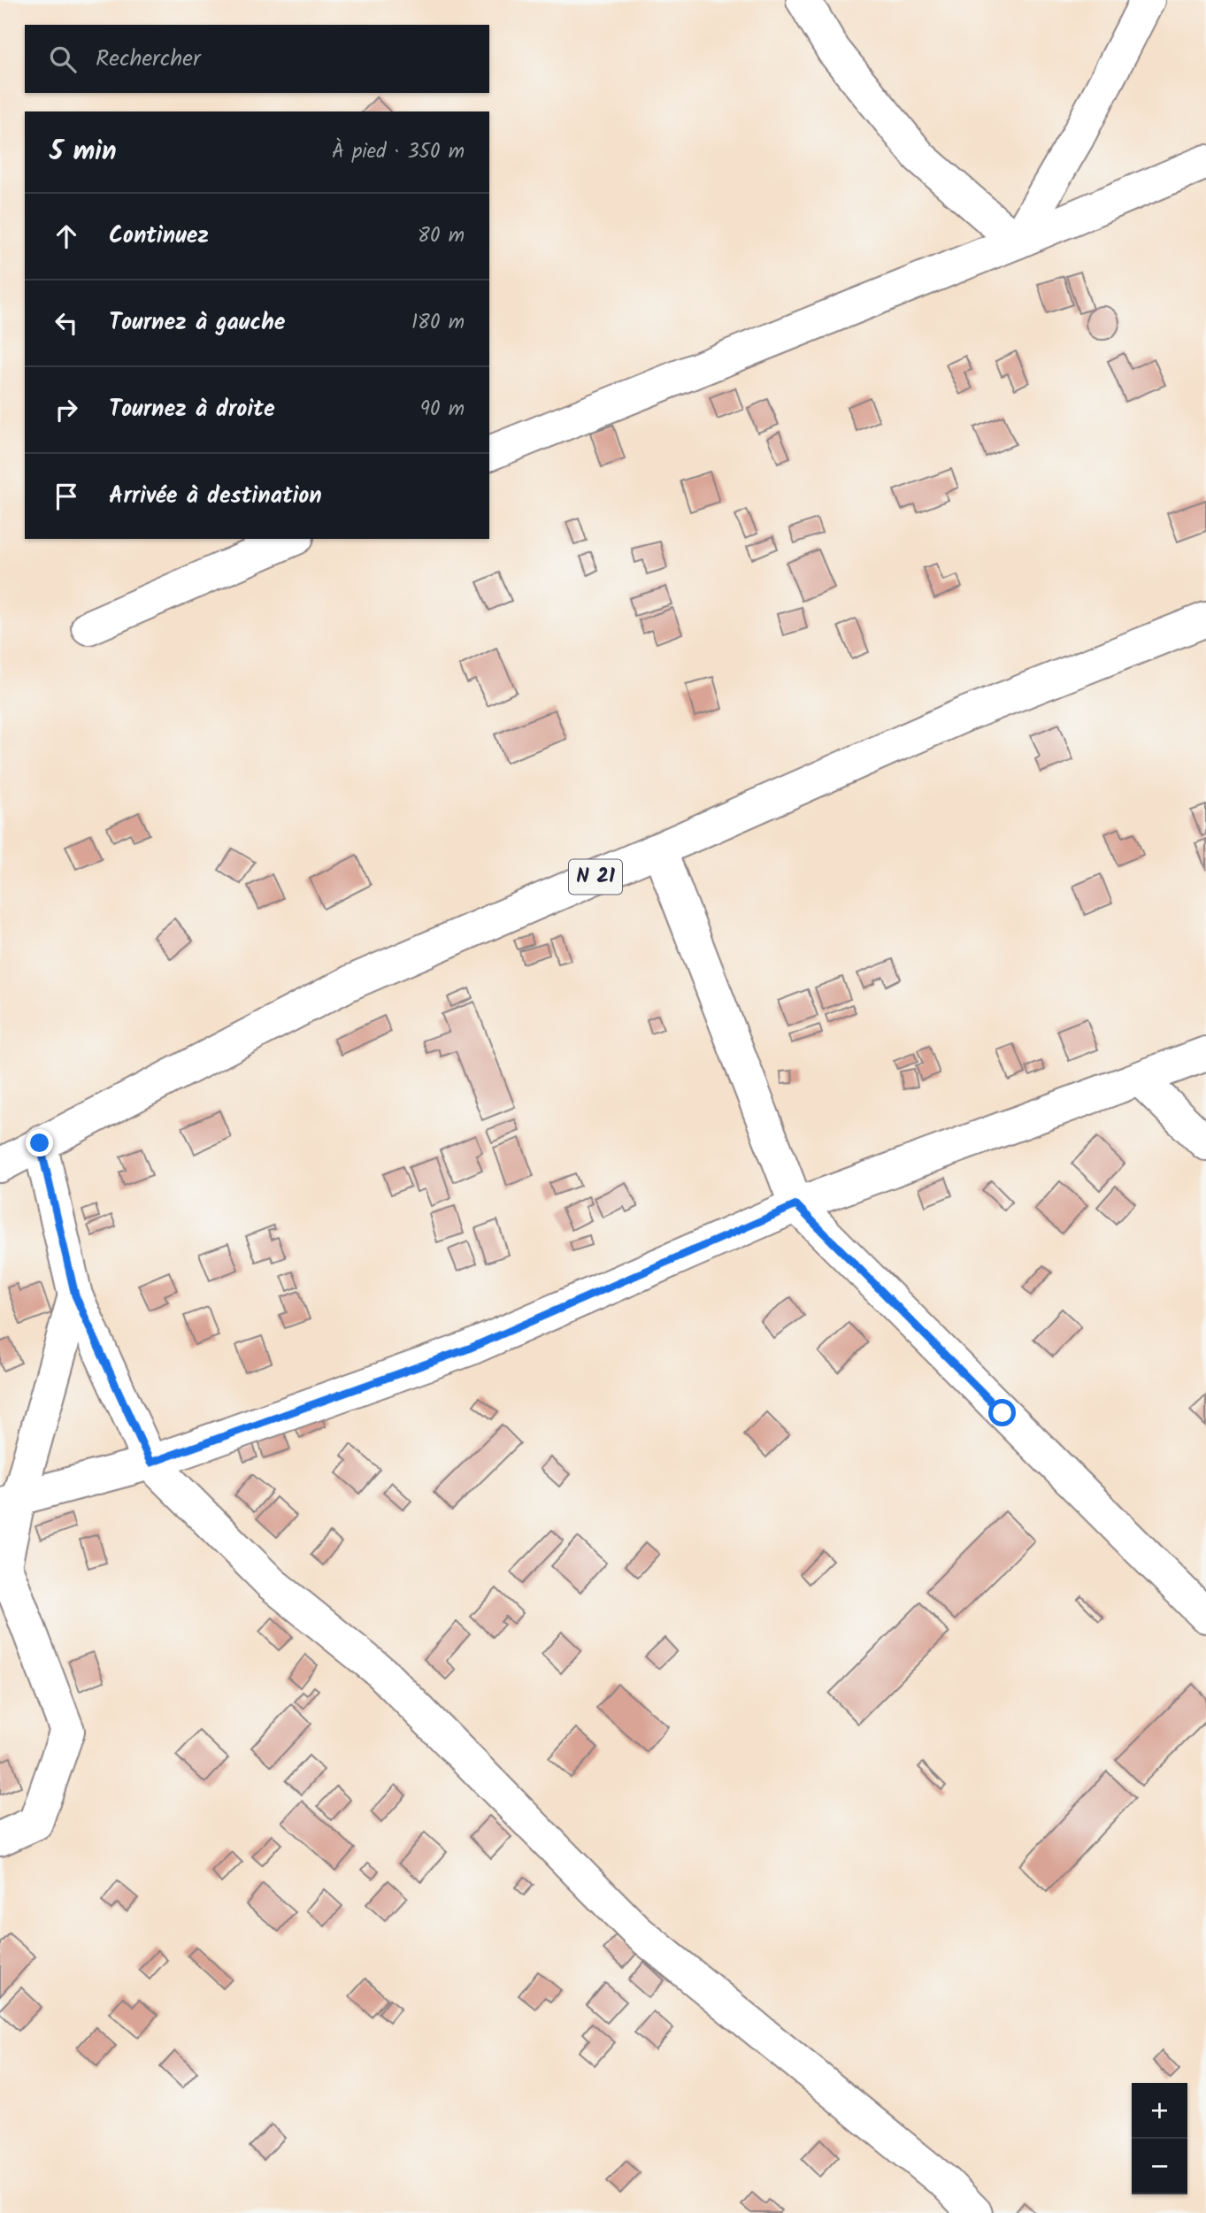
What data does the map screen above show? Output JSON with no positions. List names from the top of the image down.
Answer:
{
  "streets": {
    "street": ["N 21"]
  },
  "page": {
    "search": "Rechercher",
    "heading": ["5 min", "À pied · 350 m"],
    "list": [
      ["Continuez", "80 m"],
      ["Tournez à gauche", "180 m"],
      ["Tournez à droite", "90 m"],
      "Arrivée à destination"
    ],
    "map_buttons": ["+", "−"]
  }
}
